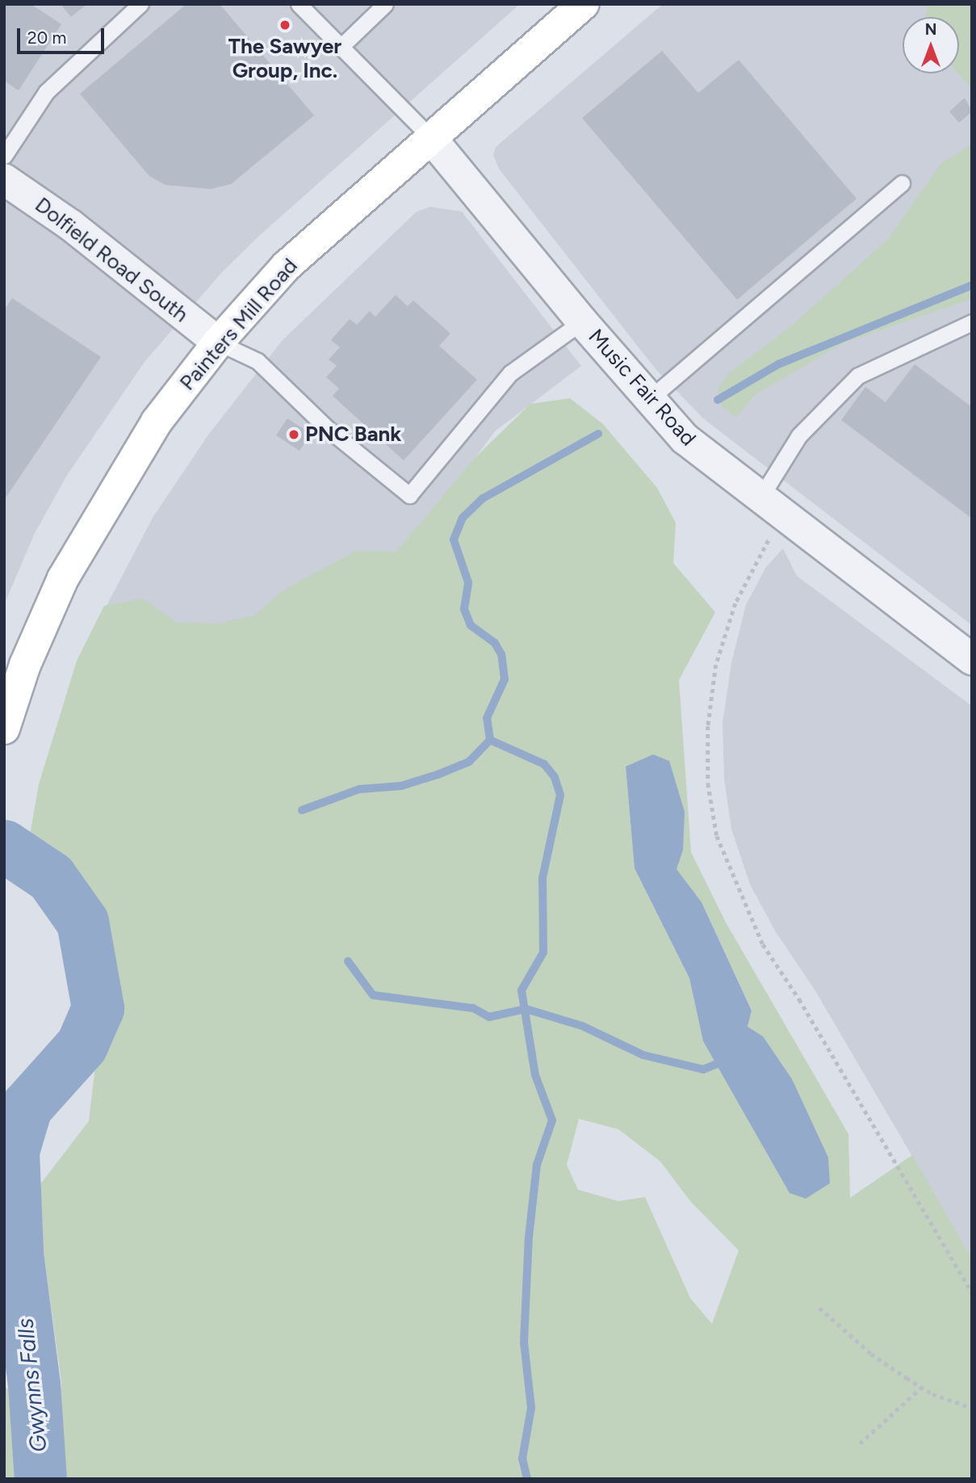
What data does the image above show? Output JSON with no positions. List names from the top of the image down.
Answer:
{
  "streets": {
    "main road": ["Painters Mill Road"],
    "street": ["Dolfield Road South", "Music Fair Road"]
  },
  "crossings": [
    ["Dolfield Road South", "Painters Mill Road"],
    ["Painters Mill Road", "Music Fair Road"]
  ],
  "water": ["Gwynns Falls"],
  "places": ["The Sawyer Group, Inc.", "PNC Bank"],
  "scale_bar": "20 m",
  "north": "top"
}
